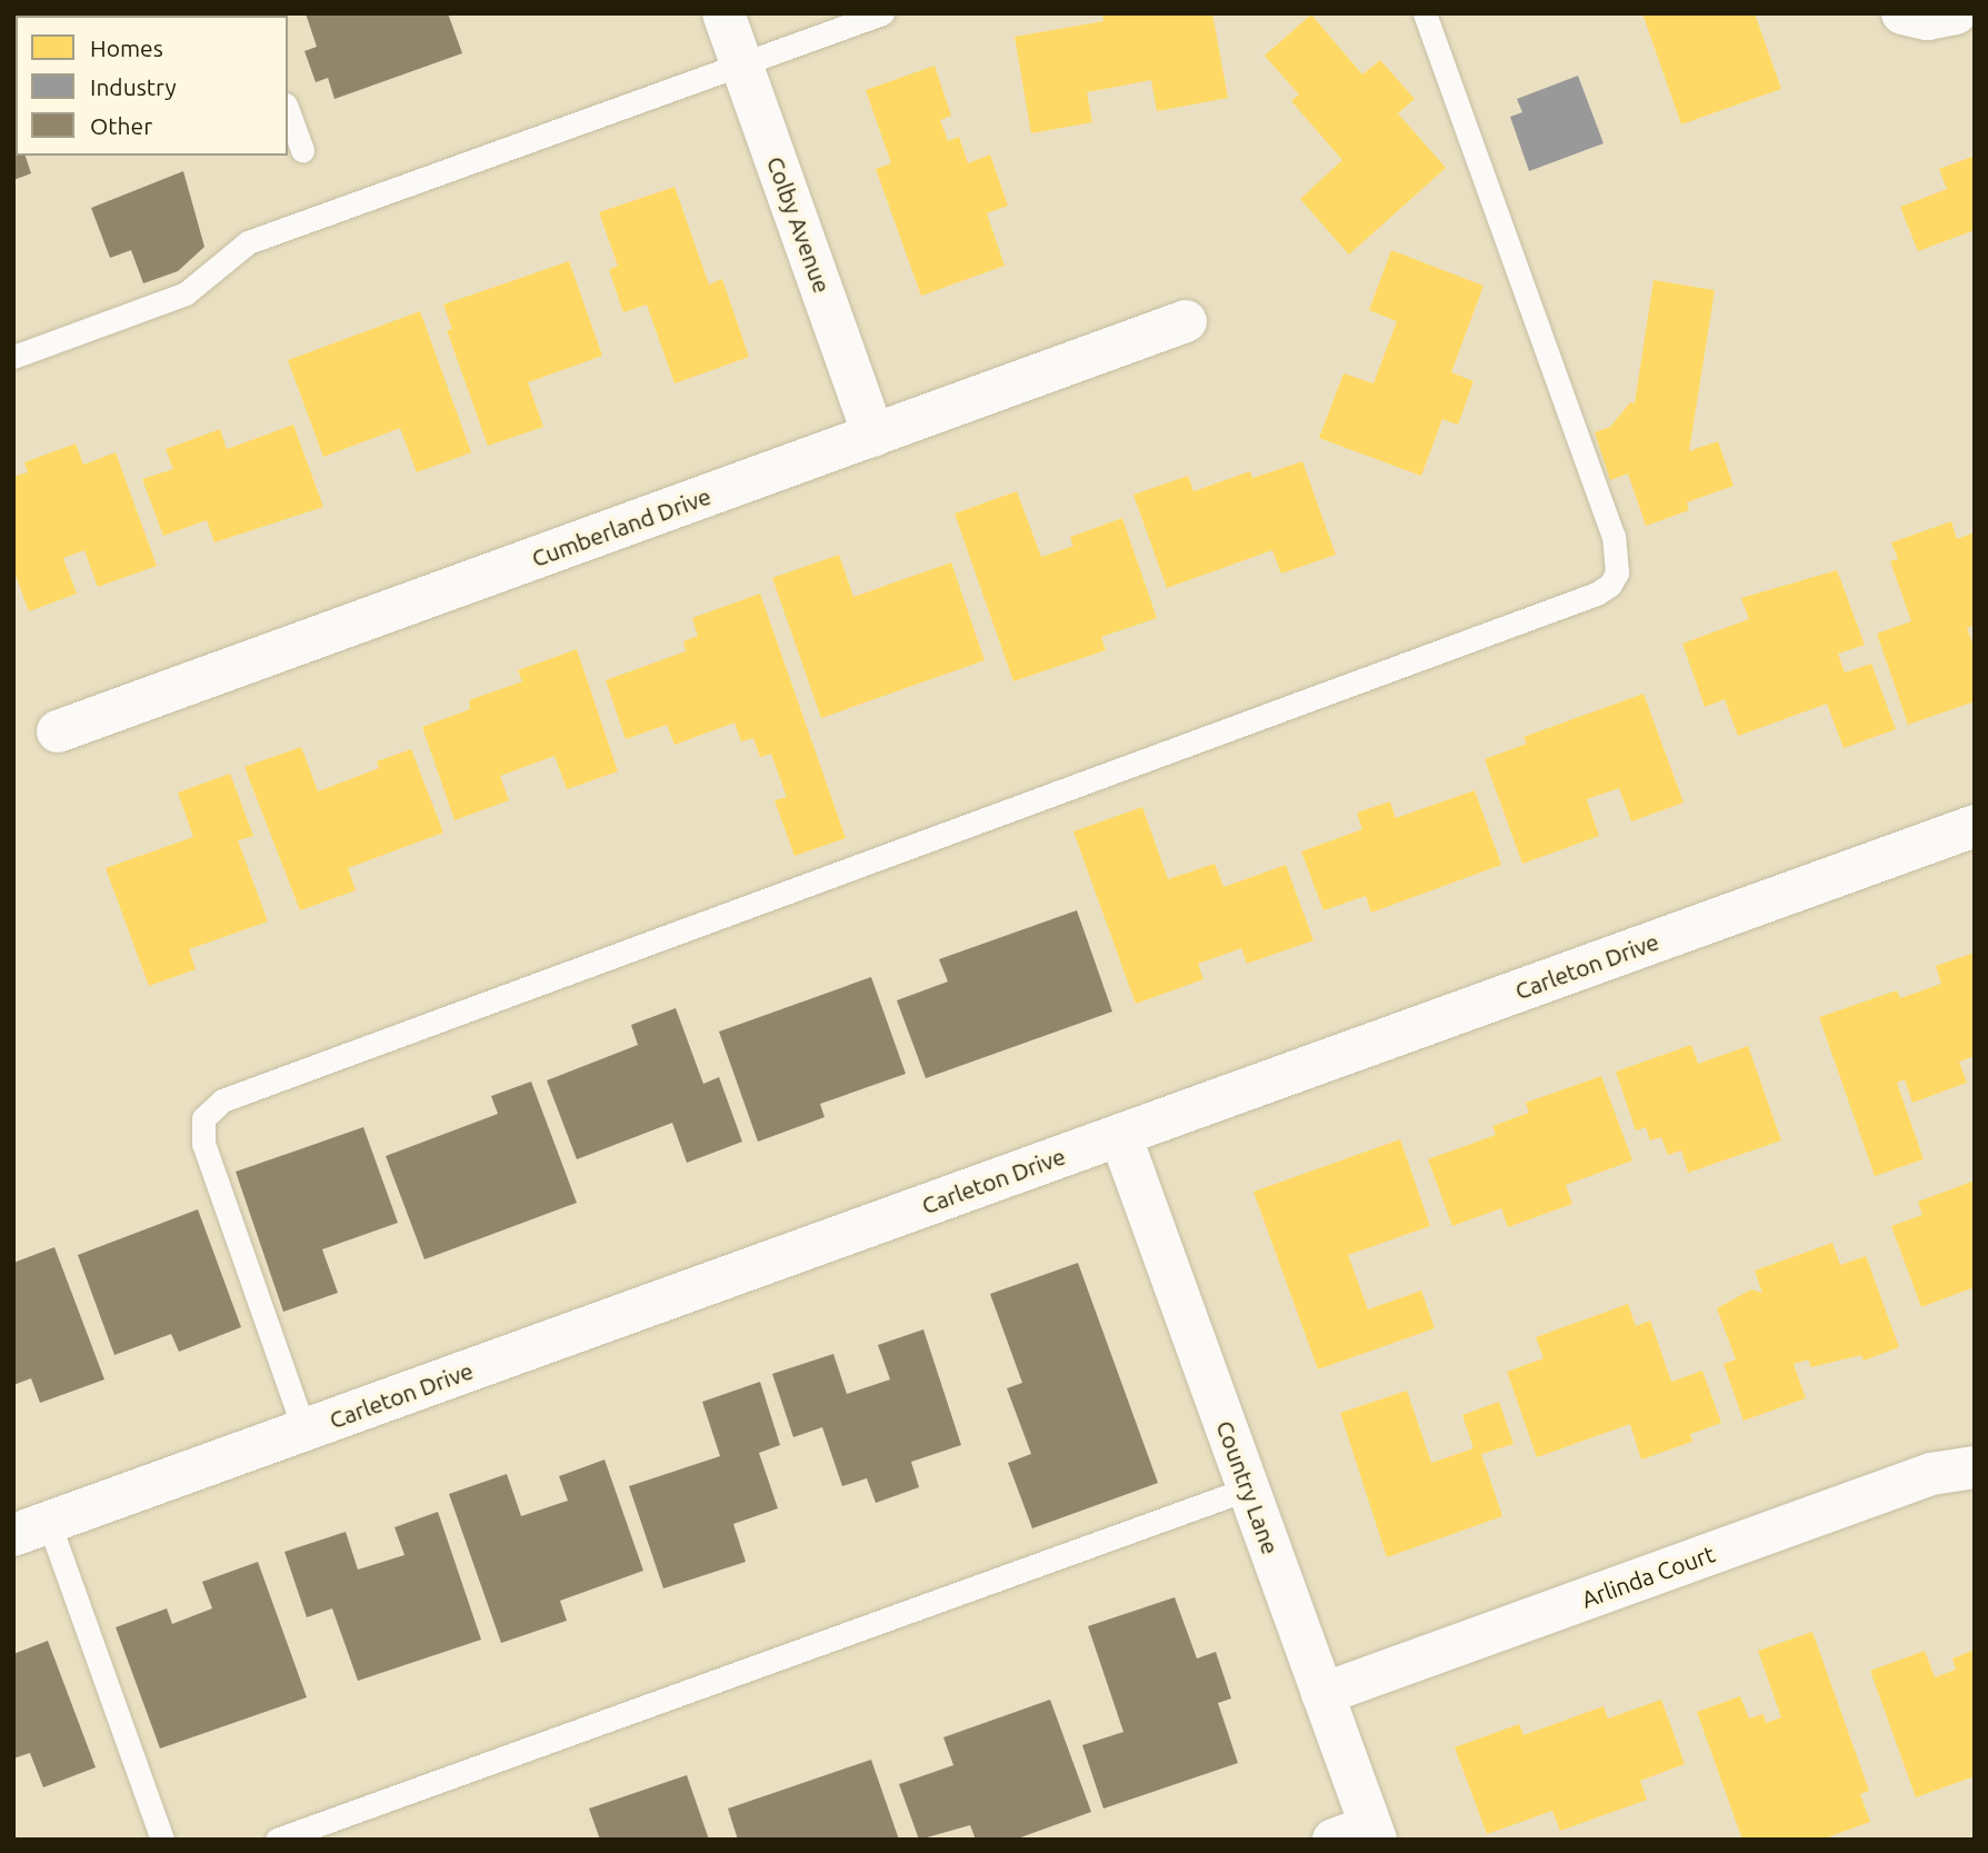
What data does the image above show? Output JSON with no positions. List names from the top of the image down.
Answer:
{
  "streets": {
    "street": [
      "Colby Avenue",
      "Cumberland Drive",
      "Carleton Drive",
      "Country Lane",
      "Arlinda Court"
    ]
  },
  "crossings": [
    ["Colby Avenue", "Cumberland Drive"],
    ["Carleton Drive", "Country Lane"],
    ["Country Lane", "Arlinda Court"]
  ],
  "legend": ["Homes", "Industry", "Other"]
}
